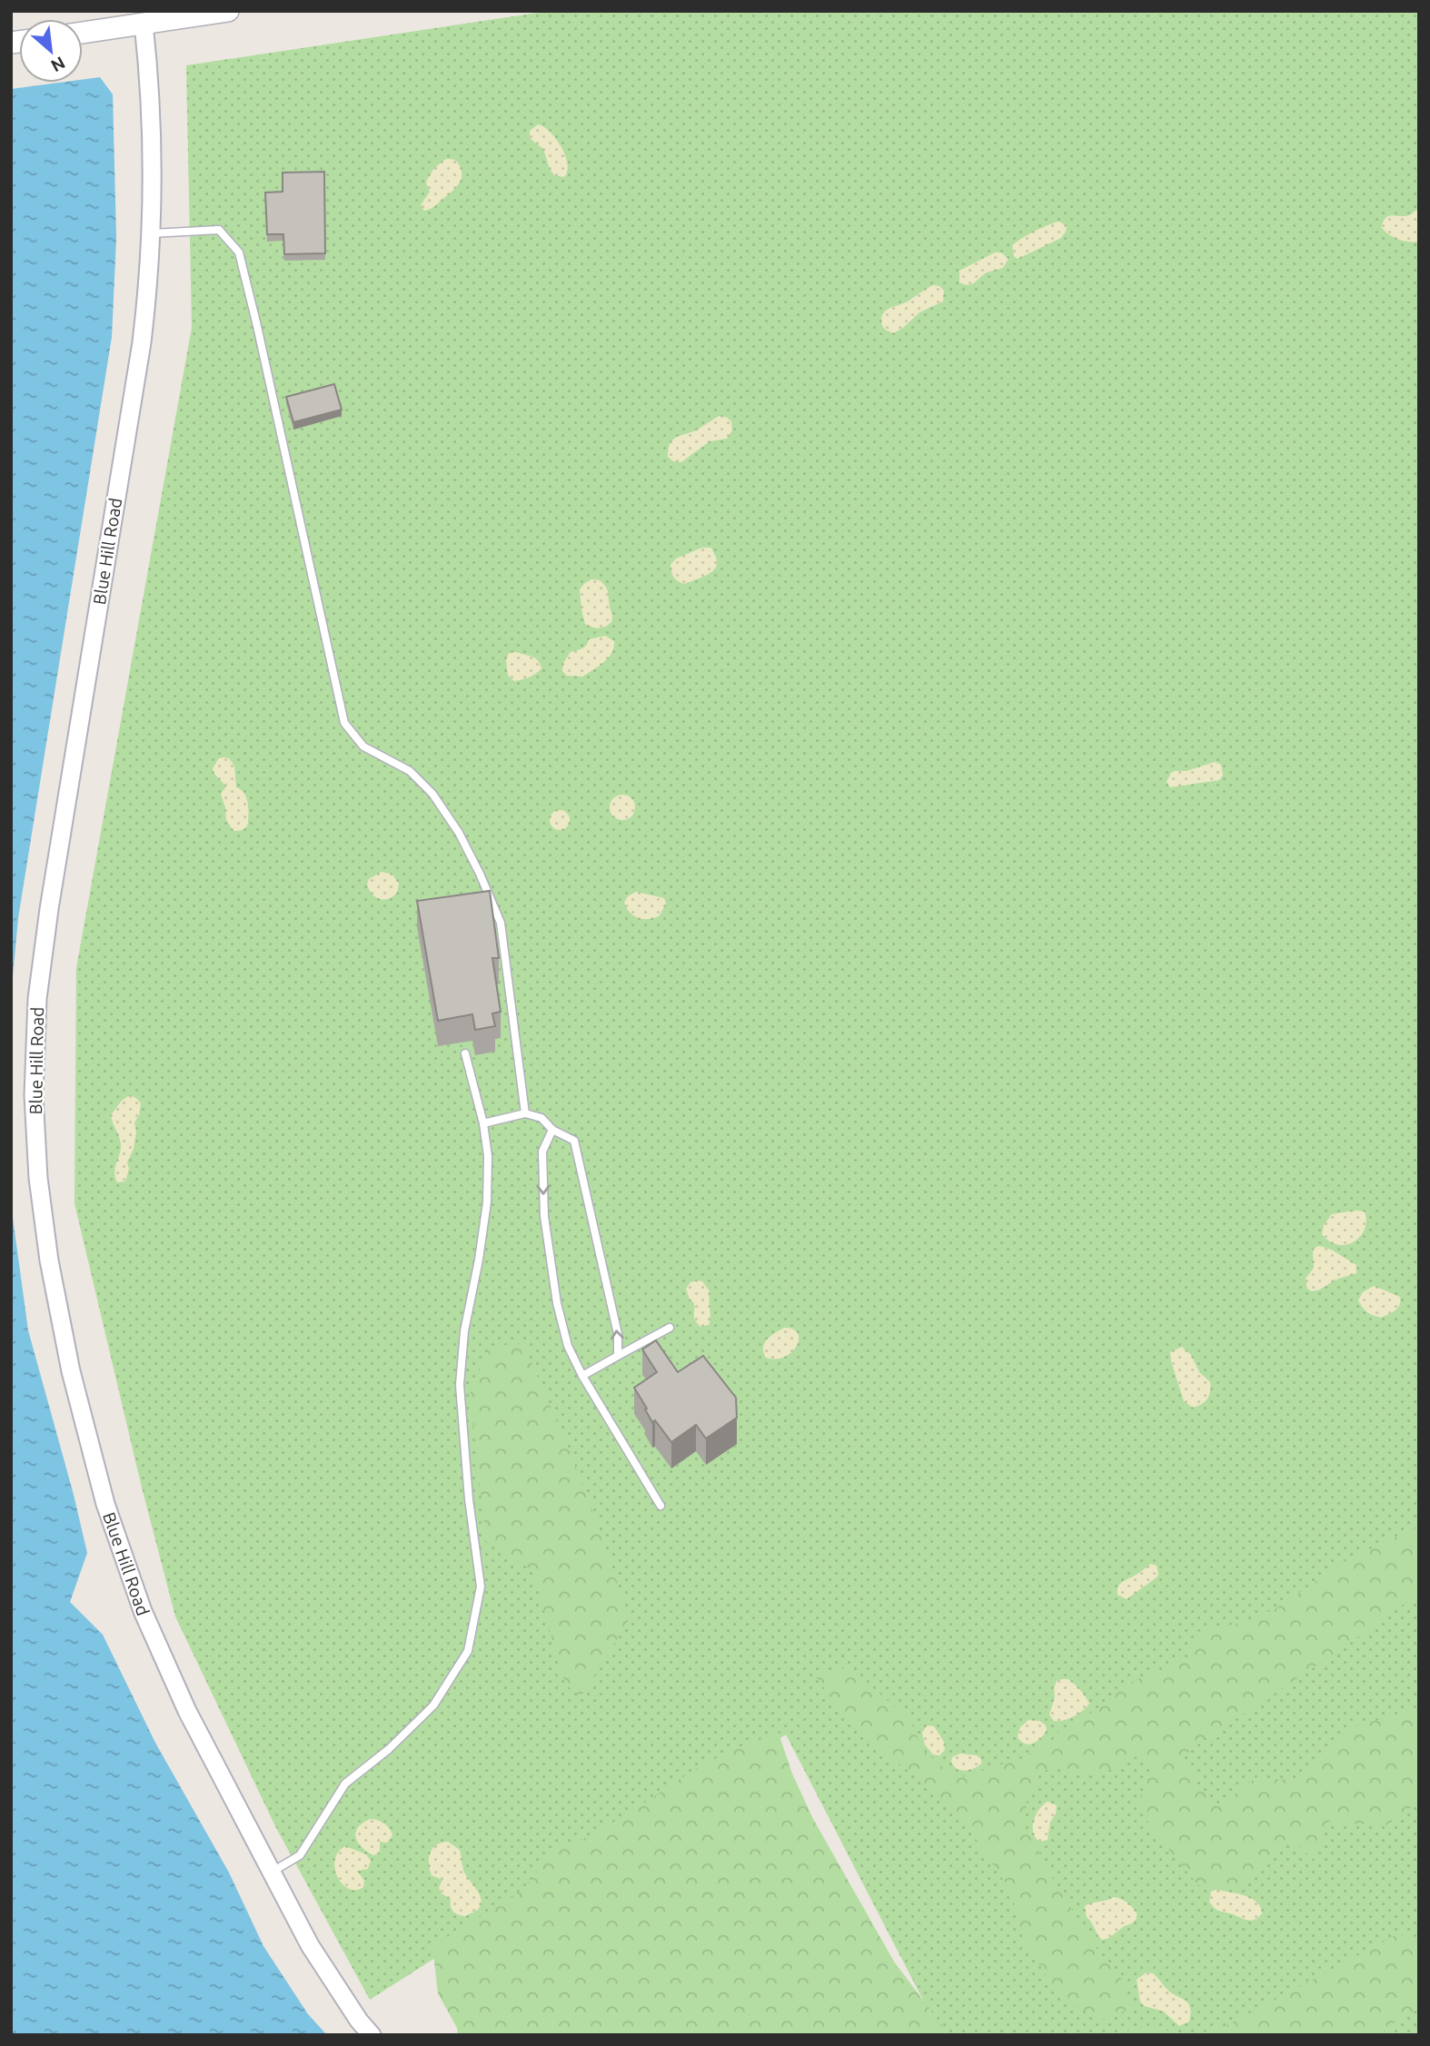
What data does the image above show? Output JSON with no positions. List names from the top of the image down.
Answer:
{
  "streets": {
    "street": ["Blue Hill Road"]
  },
  "north": "bottom right"
}
